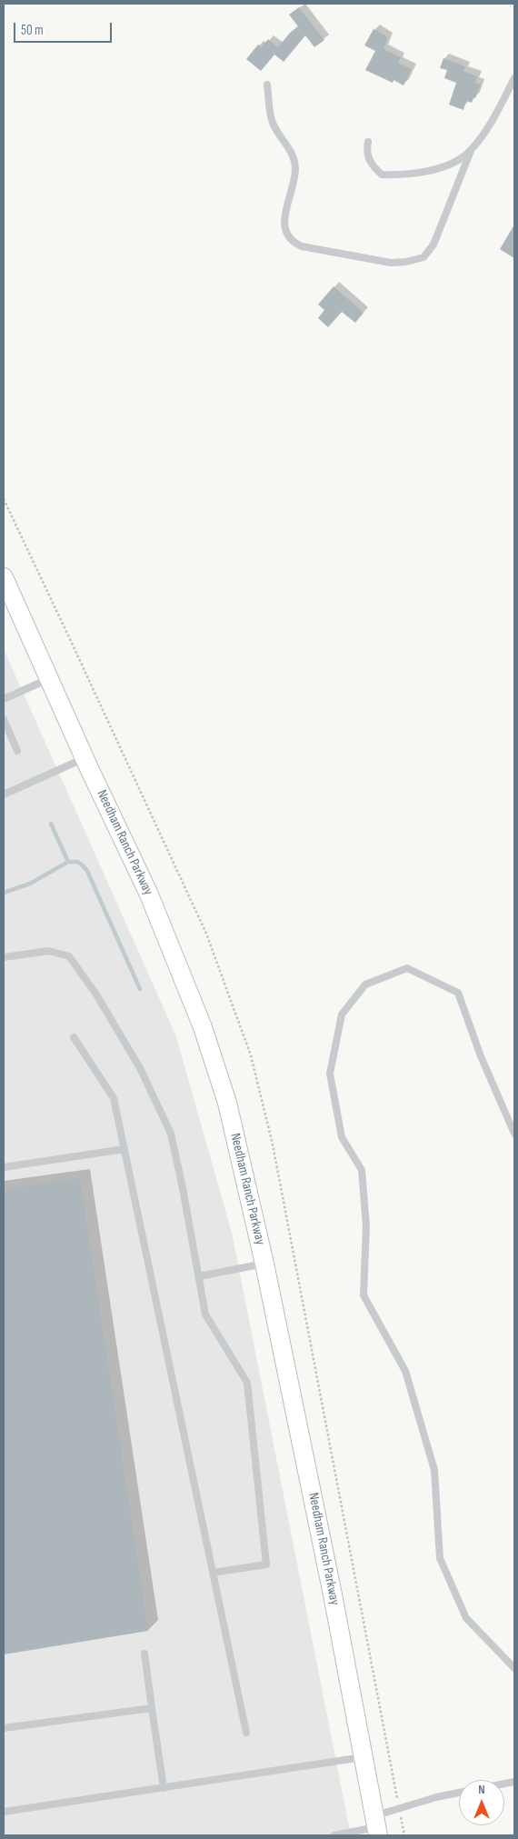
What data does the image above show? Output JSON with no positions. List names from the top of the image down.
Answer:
{
  "streets": {
    "street": ["Needham Ranch Parkway"]
  },
  "scale_bar": "50 m",
  "north": "top"
}
